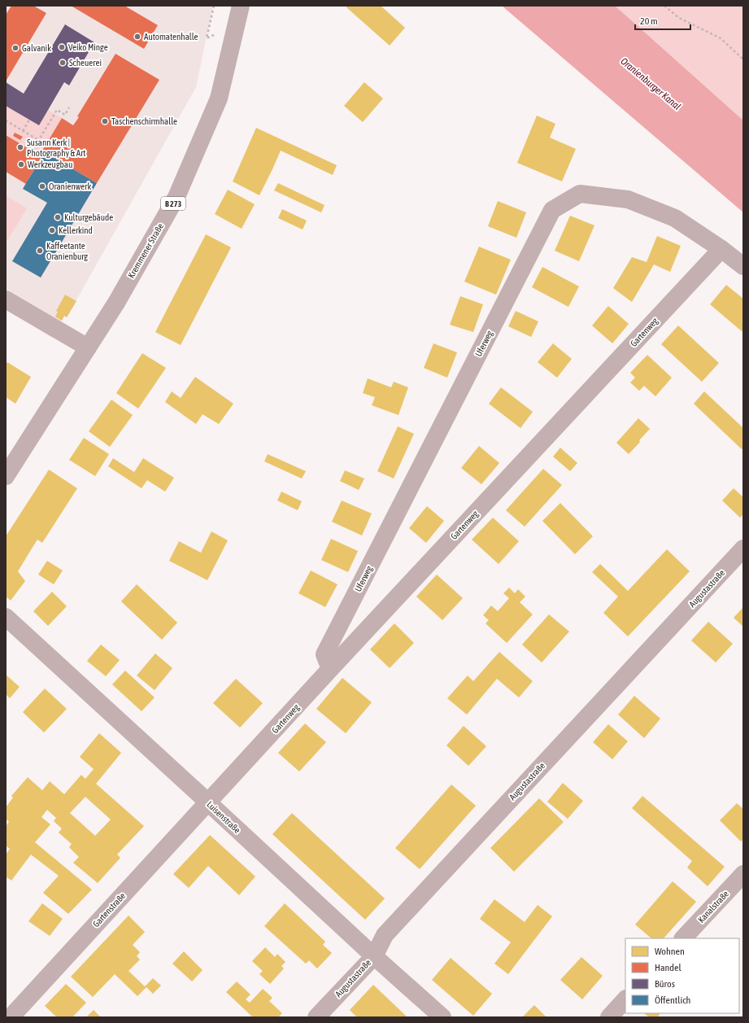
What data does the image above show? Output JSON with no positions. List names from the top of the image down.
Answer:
{
  "streets": {
    "main road": ["B 273", "Kremmener Straße"],
    "street": [
      "Gartenweg",
      "Uferweg",
      "Augustastraße",
      "Luisenstraße",
      "Kanalstraße",
      "Gartenstraße"
    ]
  },
  "crossings": [
    ["Gartenweg", "Uferweg"],
    ["Gartenweg", "Luisenstraße"],
    ["Gartenweg", "Gartenstraße"],
    ["Augustastraße", "Luisenstraße"],
    ["Luisenstraße", "Gartenstraße"]
  ],
  "water": ["Oranienburger Kanal"],
  "places": [
    "Automatenhalle",
    "Veiko Minge",
    "Galvanik",
    "Scheuerei",
    "Taschenschirmhalle",
    "Susann Kerk | Photography & Art",
    "Werkzeugbau",
    "Oranienwerk",
    "Kulturgebäude",
    "Kellerkind",
    "Kaffeetante Oranienburg"
  ],
  "legend": [
    "Wohnen",
    "Handel",
    "Büros",
    "Öffentlich"
  ],
  "scale_bar": "20 m"
}
